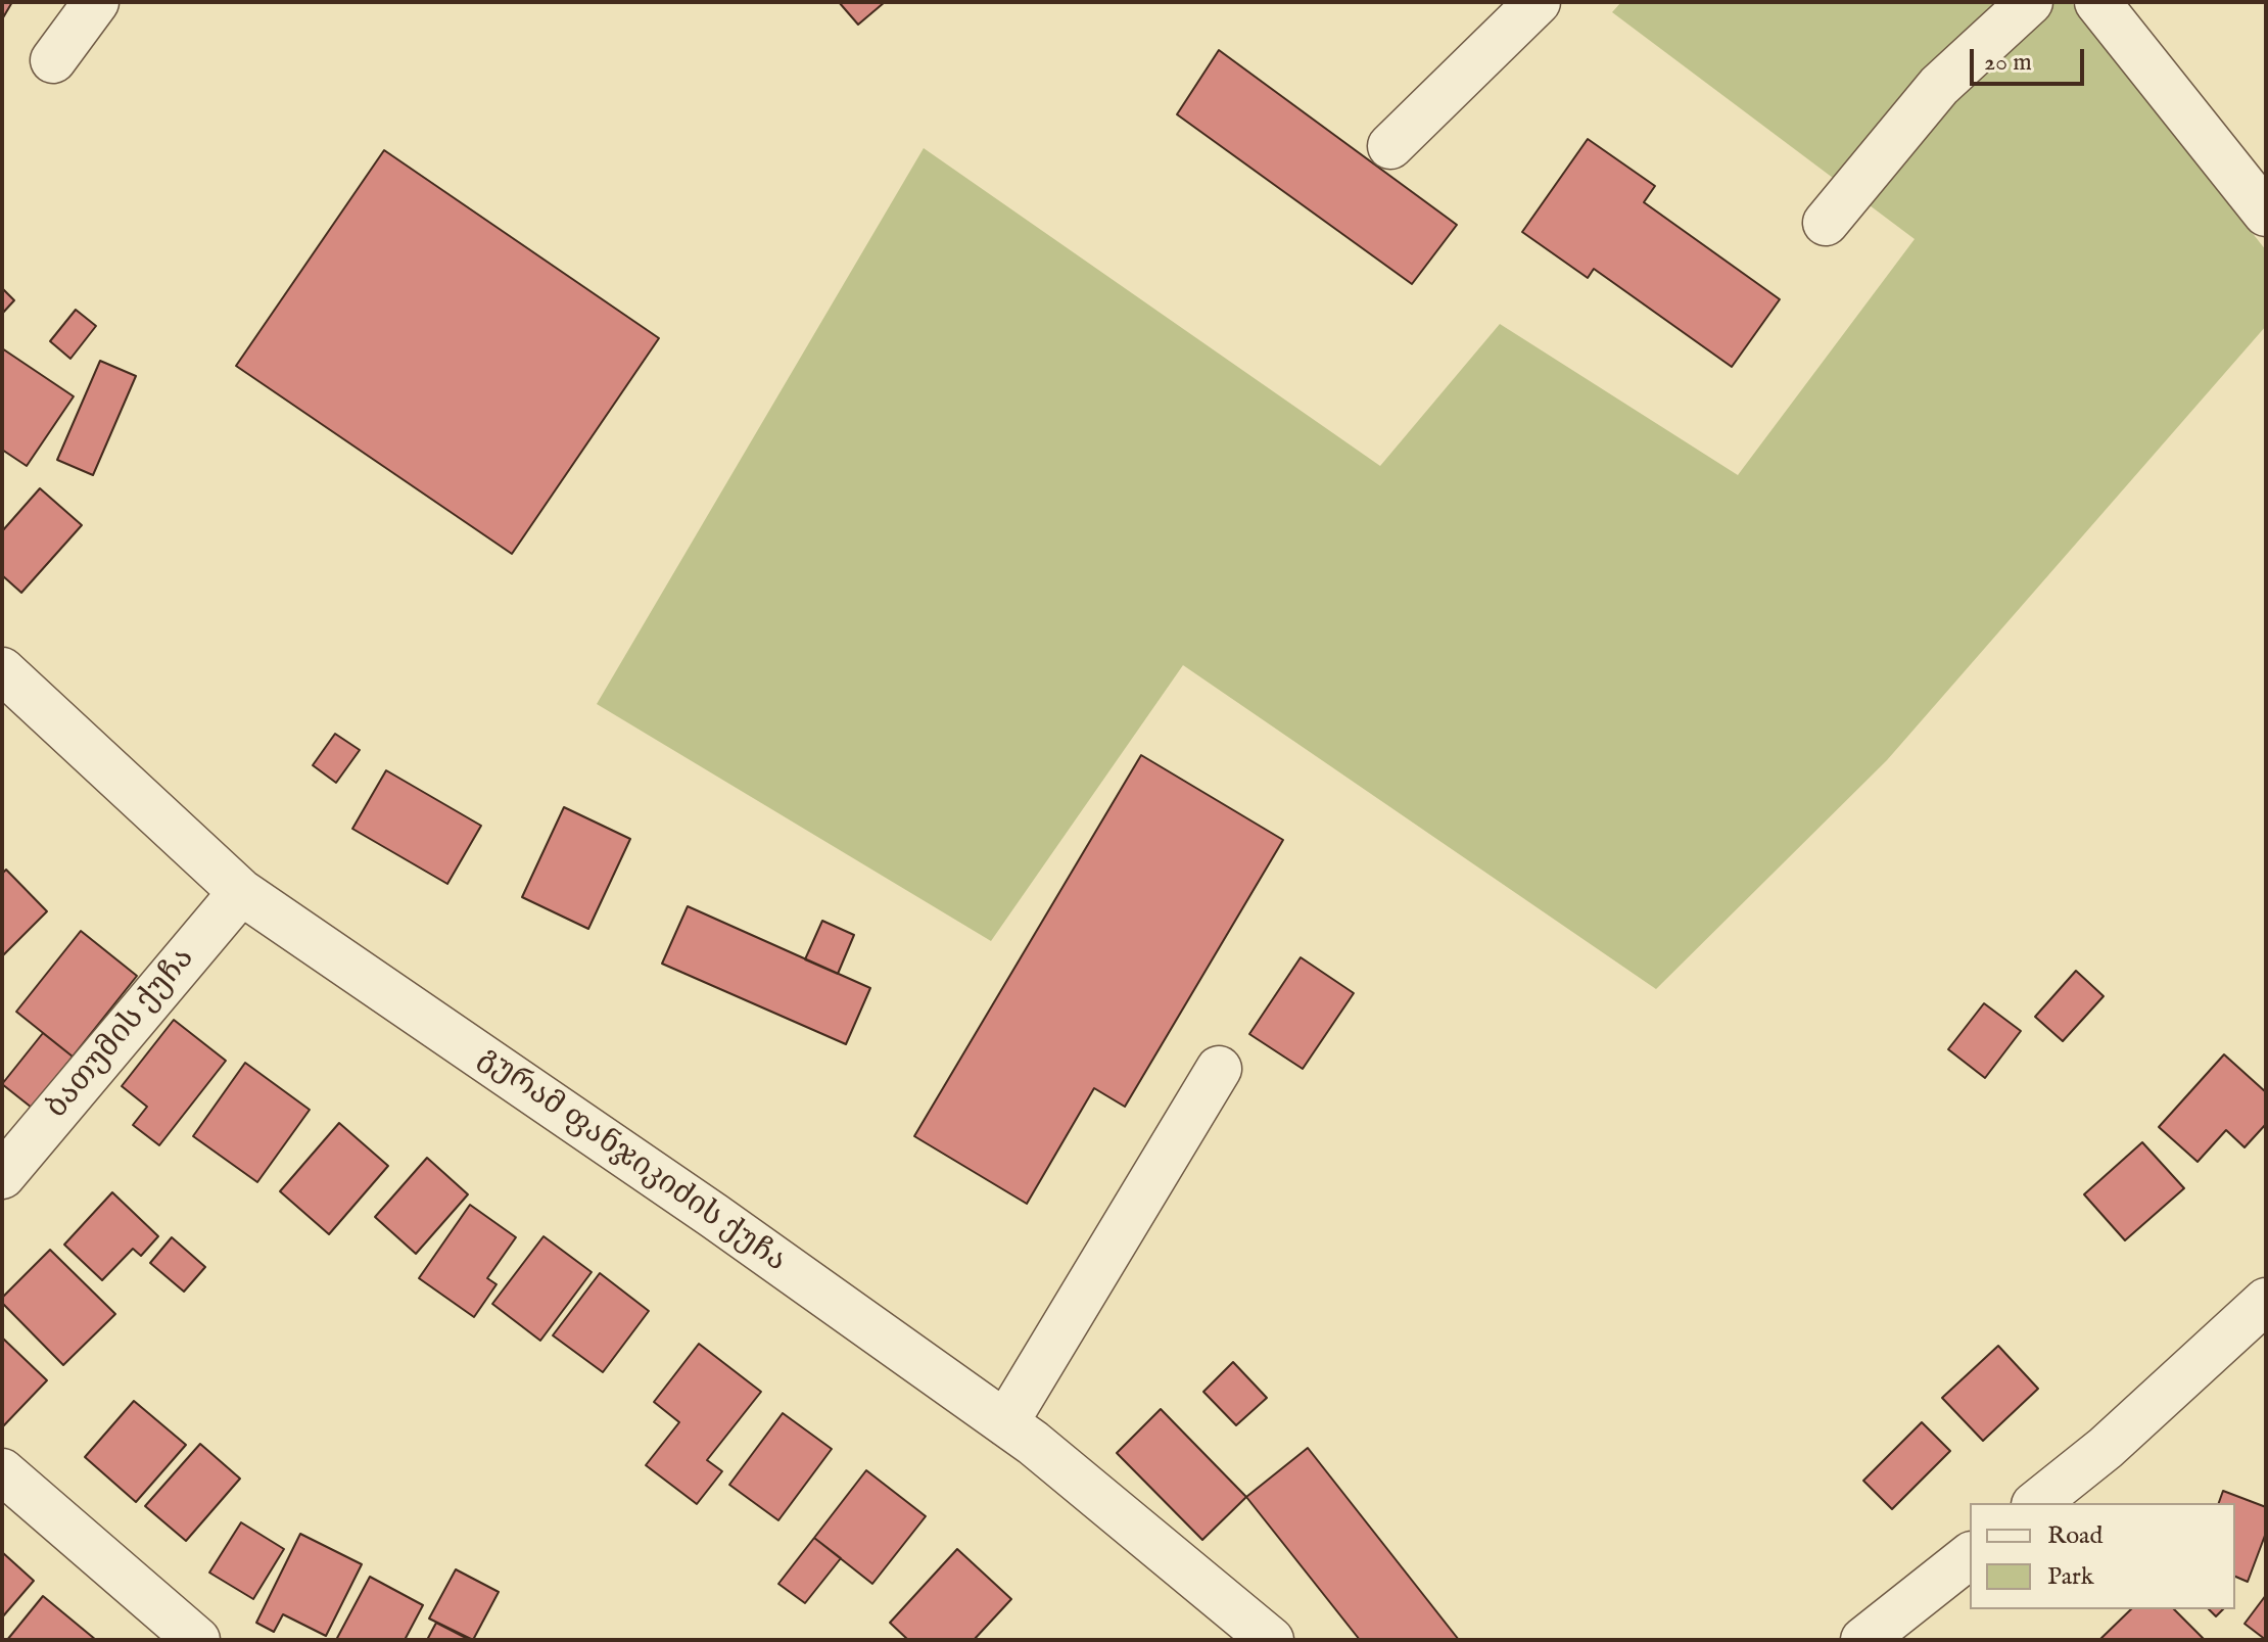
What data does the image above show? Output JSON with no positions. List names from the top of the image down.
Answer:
{
  "streets": {
    "street": ["ბათუმის ქუჩა", "გურამ ფანჯიკიძის ქუჩა"]
  },
  "crossings": [
    ["ბათუმის ქუჩა", "გურამ ფანჯიკიძის ქუჩა"]
  ],
  "legend": ["Road", "Park"],
  "scale_bar": "20 m"
}
